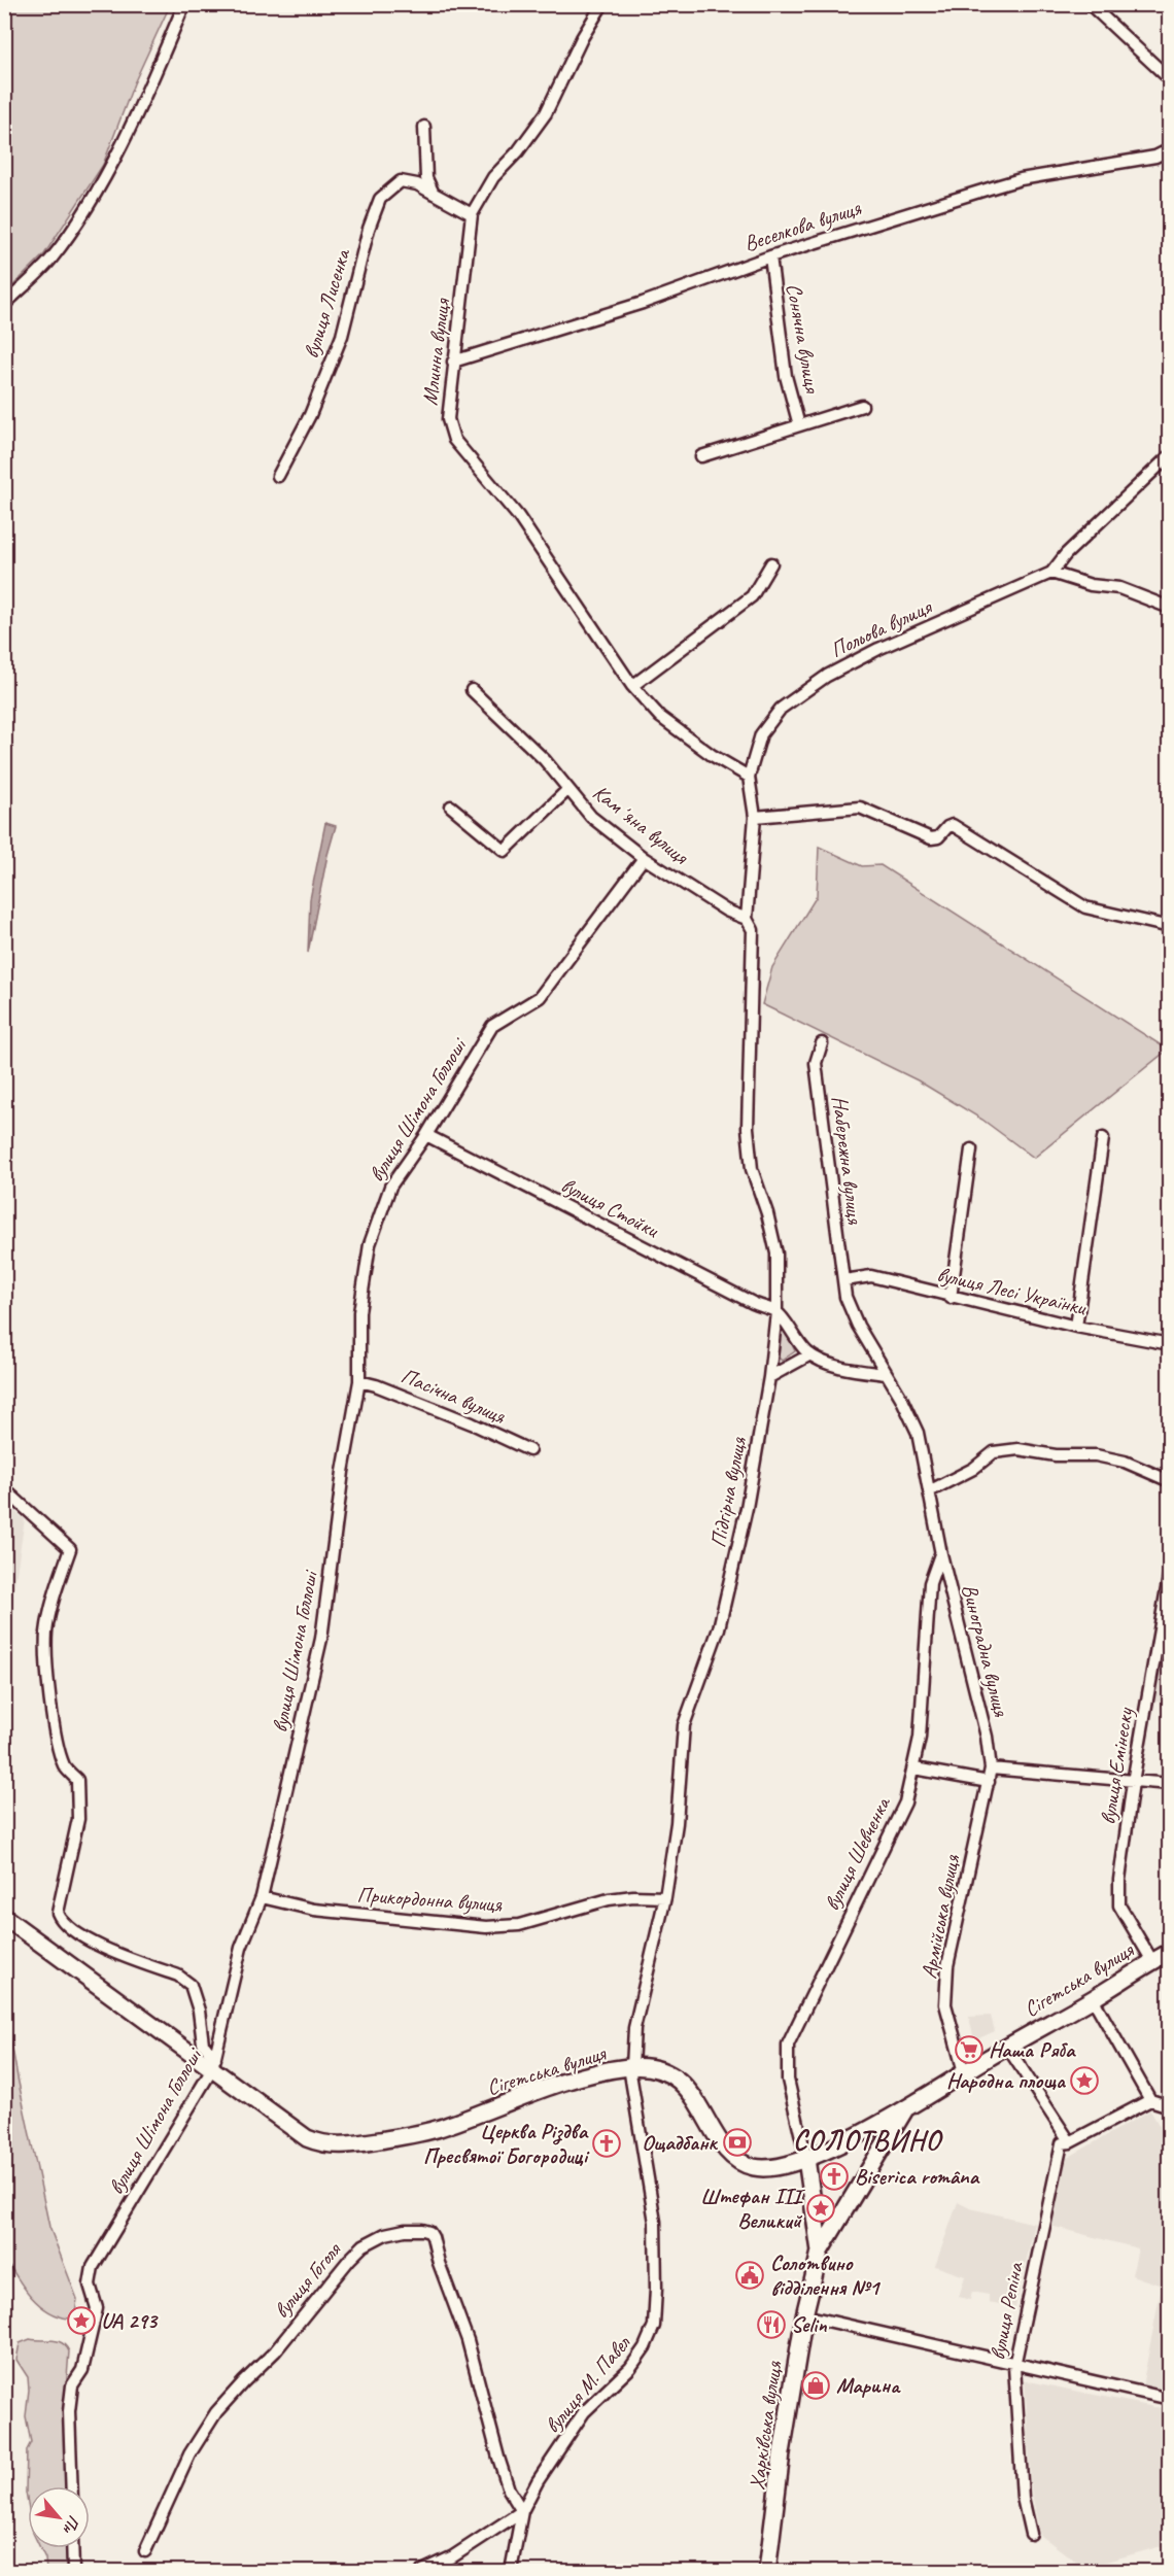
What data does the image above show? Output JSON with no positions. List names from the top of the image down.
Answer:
{
  "streets": {
    "street": [
      "Веселкова вулиця",
      "вулиця Лисенка",
      "Сонячна вулиця",
      "Млинна вулиця",
      "Польова вулиця",
      "Камʼяна вулиця",
      "вулиця Шімона Голлоші",
      "Набережна вулиця",
      "вулиця Стойки",
      "вулиця Лесі Українки",
      "Пасічна вулиця",
      "Підгірна вулиця",
      "Виноградна вулиця",
      "вулиця Емінеску",
      "вулиця Шевченка",
      "Прикордонна вулиця",
      "Армійська вулиця",
      "Сігетська вулиця",
      "вулиця Гоголя",
      "вулиця Репіна",
      "вулиця М. Павел",
      "Харківська вулиця"
    ]
  },
  "crossings": [
    ["Веселкова вулиця", "Сонячна вулиця"],
    ["Веселкова вулиця", "Млинна вулиця"],
    ["вулиця Лисенка", "Млинна вулиця"],
    ["Млинна вулиця", "Польова вулиця"],
    ["Польова вулиця", "Камʼяна вулиця"],
    ["Польова вулиця", "Підгірна вулиця"],
    ["Камʼяна вулиця", "вулиця Шімона Голлоші"],
    ["Камʼяна вулиця", "Підгірна вулиця"],
    ["вулиця Шімона Голлоші", "вулиця Стойки"],
    ["вулиця Шімона Голлоші", "Пасічна вулиця"],
    ["вулиця Шімона Голлоші", "Прикордонна вулиця"],
    ["вулиця Шімона Голлоші", "Сігетська вулиця"],
    ["Набережна вулиця", "вулиця Лесі Українки"],
    ["Набережна вулиця", "Виноградна вулиця"],
    ["вулиця Стойки", "Підгірна вулиця"],
    ["вулиця Лесі Українки", "Виноградна вулиця"],
    ["Підгірна вулиця", "Прикордонна вулиця"],
    ["Підгірна вулиця", "Сігетська вулиця"],
    ["Підгірна вулиця", "вулиця М. Павел"],
    ["Виноградна вулиця", "вулиця Шевченка"],
    ["Виноградна вулиця", "Армійська вулиця"],
    ["вулиця Емінеску", "Сігетська вулиця"],
    ["вулиця Шевченка", "Сігетська вулиця"],
    ["вулиця Шевченка", "Харківська вулиця"],
    ["Армійська вулиця", "Сігетська вулиця"],
    ["Сігетська вулиця", "вулиця М. Павел"],
    ["Сігетська вулиця", "Харківська вулиця"],
    ["вулиця Гоголя", "вулиця М. Павел"]
  ],
  "districts": ["СОЛОТВИНО"],
  "places": {
    "supermarket": ["Наша Ряба"],
    "place": ["Народна площа", "Штефан III Великий", "UA 293"],
    "bank": ["Ощадбанк"],
    "church": ["Церква Різдва Пресвятої Богородиці", "Biserica româna"],
    "public building": ["Солотвино відділення №1"],
    "restaurant": ["Selin"],
    "shop": ["Марина"]
  },
  "north": "bottom right"
}
